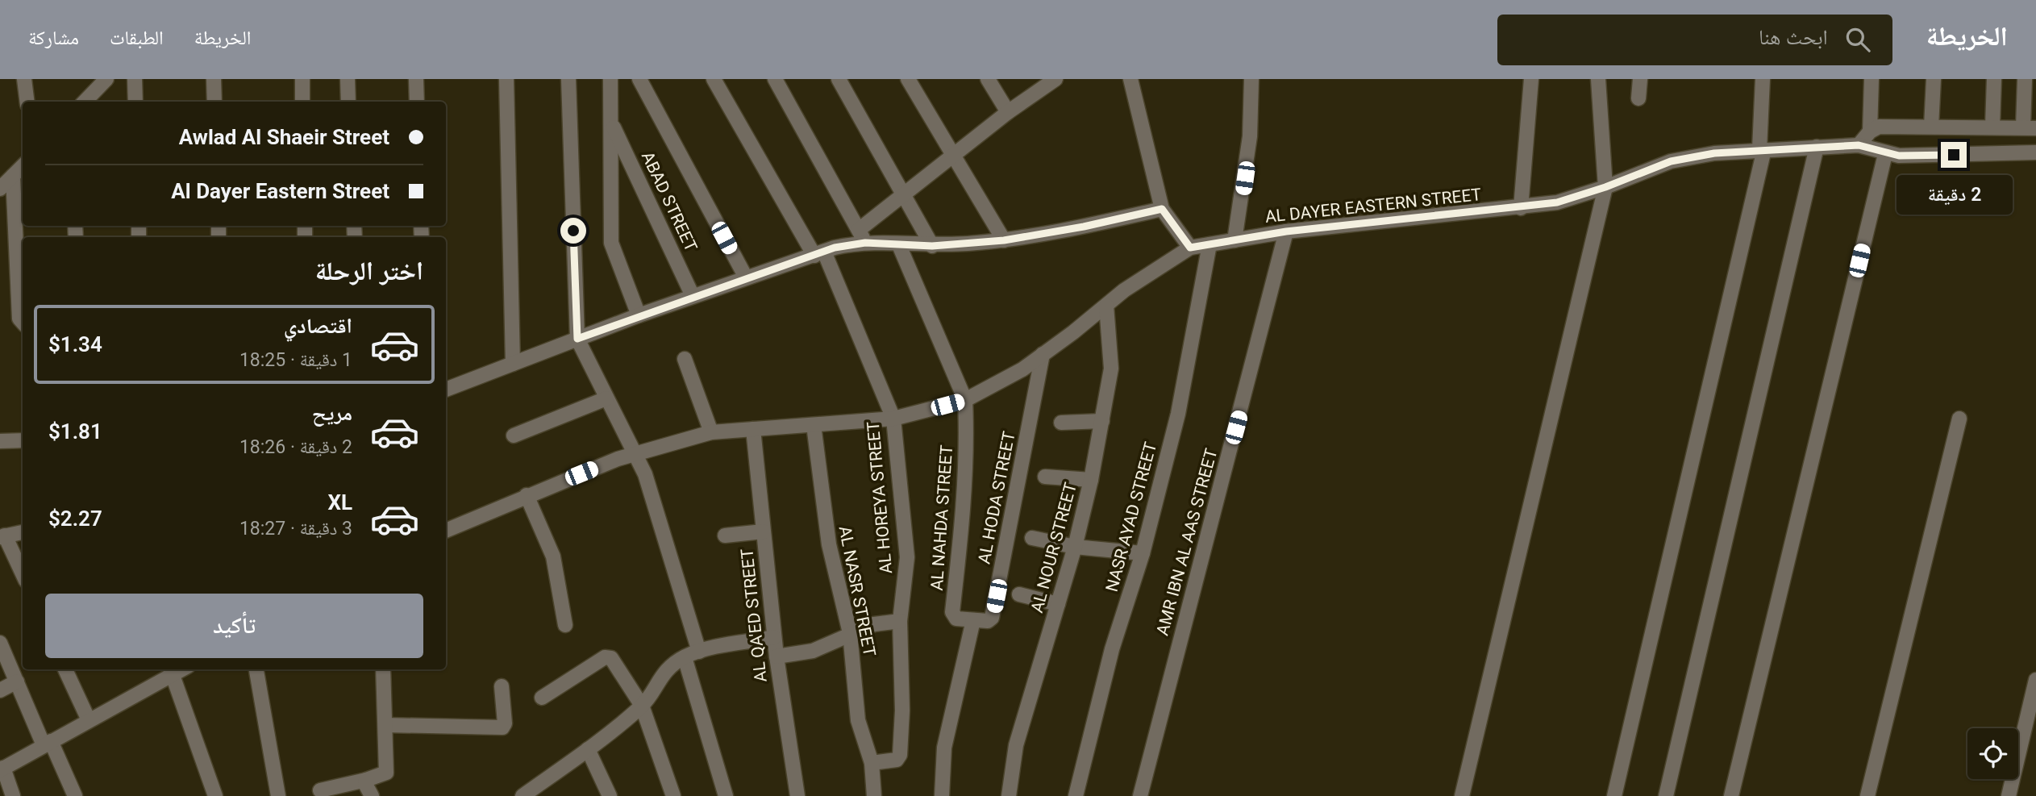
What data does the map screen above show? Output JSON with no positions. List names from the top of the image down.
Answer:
{
  "streets": {
    "street": [
      "ABAD STREET",
      "AL DAYER EASTERN STREET",
      "AL HOREYA STREET",
      "AL HODA STREET",
      "NASR AYAD STREET",
      "AL NAHDA STREET",
      "AMR IBN AL AAS STREET",
      "AL NOUR STREET",
      "AL NASR STREET",
      "AL QA'ED STREET"
    ]
  },
  "crossings": [
    ["AL DAYER EASTERN STREET", "AL HOREYA STREET"],
    ["AL DAYER EASTERN STREET", "AL HODA STREET"],
    ["AL DAYER EASTERN STREET", "NASR AYAD STREET"],
    ["AL DAYER EASTERN STREET", "AL NAHDA STREET"],
    ["AL DAYER EASTERN STREET", "AMR IBN AL AAS STREET"],
    ["AL DAYER EASTERN STREET", "AL NOUR STREET"],
    ["AL DAYER EASTERN STREET", "AL NASR STREET"],
    ["AL DAYER EASTERN STREET", "AL QA'ED STREET"],
    ["AL HOREYA STREET", "AL NASR STREET"],
    ["AL HODA STREET", "AL NAHDA STREET"]
  ],
  "page": {
    "header": "الخريطة",
    "search": "ابحث هنا",
    "nav": ["الخريطة", "الطبقات", "مشاركة"],
    "banner": ["Awlad Al Shaeir Street", "Al Dayer Eastern Street"],
    "bubble": "2 دقيقة",
    "heading": "اختر الرحلة",
    "list": [
      {
        "name": "اقتصادي",
        "note": "1 دقيقة · 18:25",
        "value": "$1.34"
      },
      {
        "name": "مريح",
        "note": "2 دقيقة · 18:26",
        "value": "$1.81"
      },
      {
        "name": "XL",
        "note": "3 دقيقة · 18:27",
        "value": "$2.27"
      }
    ],
    "buttons": "تأكيد"
  }
}
